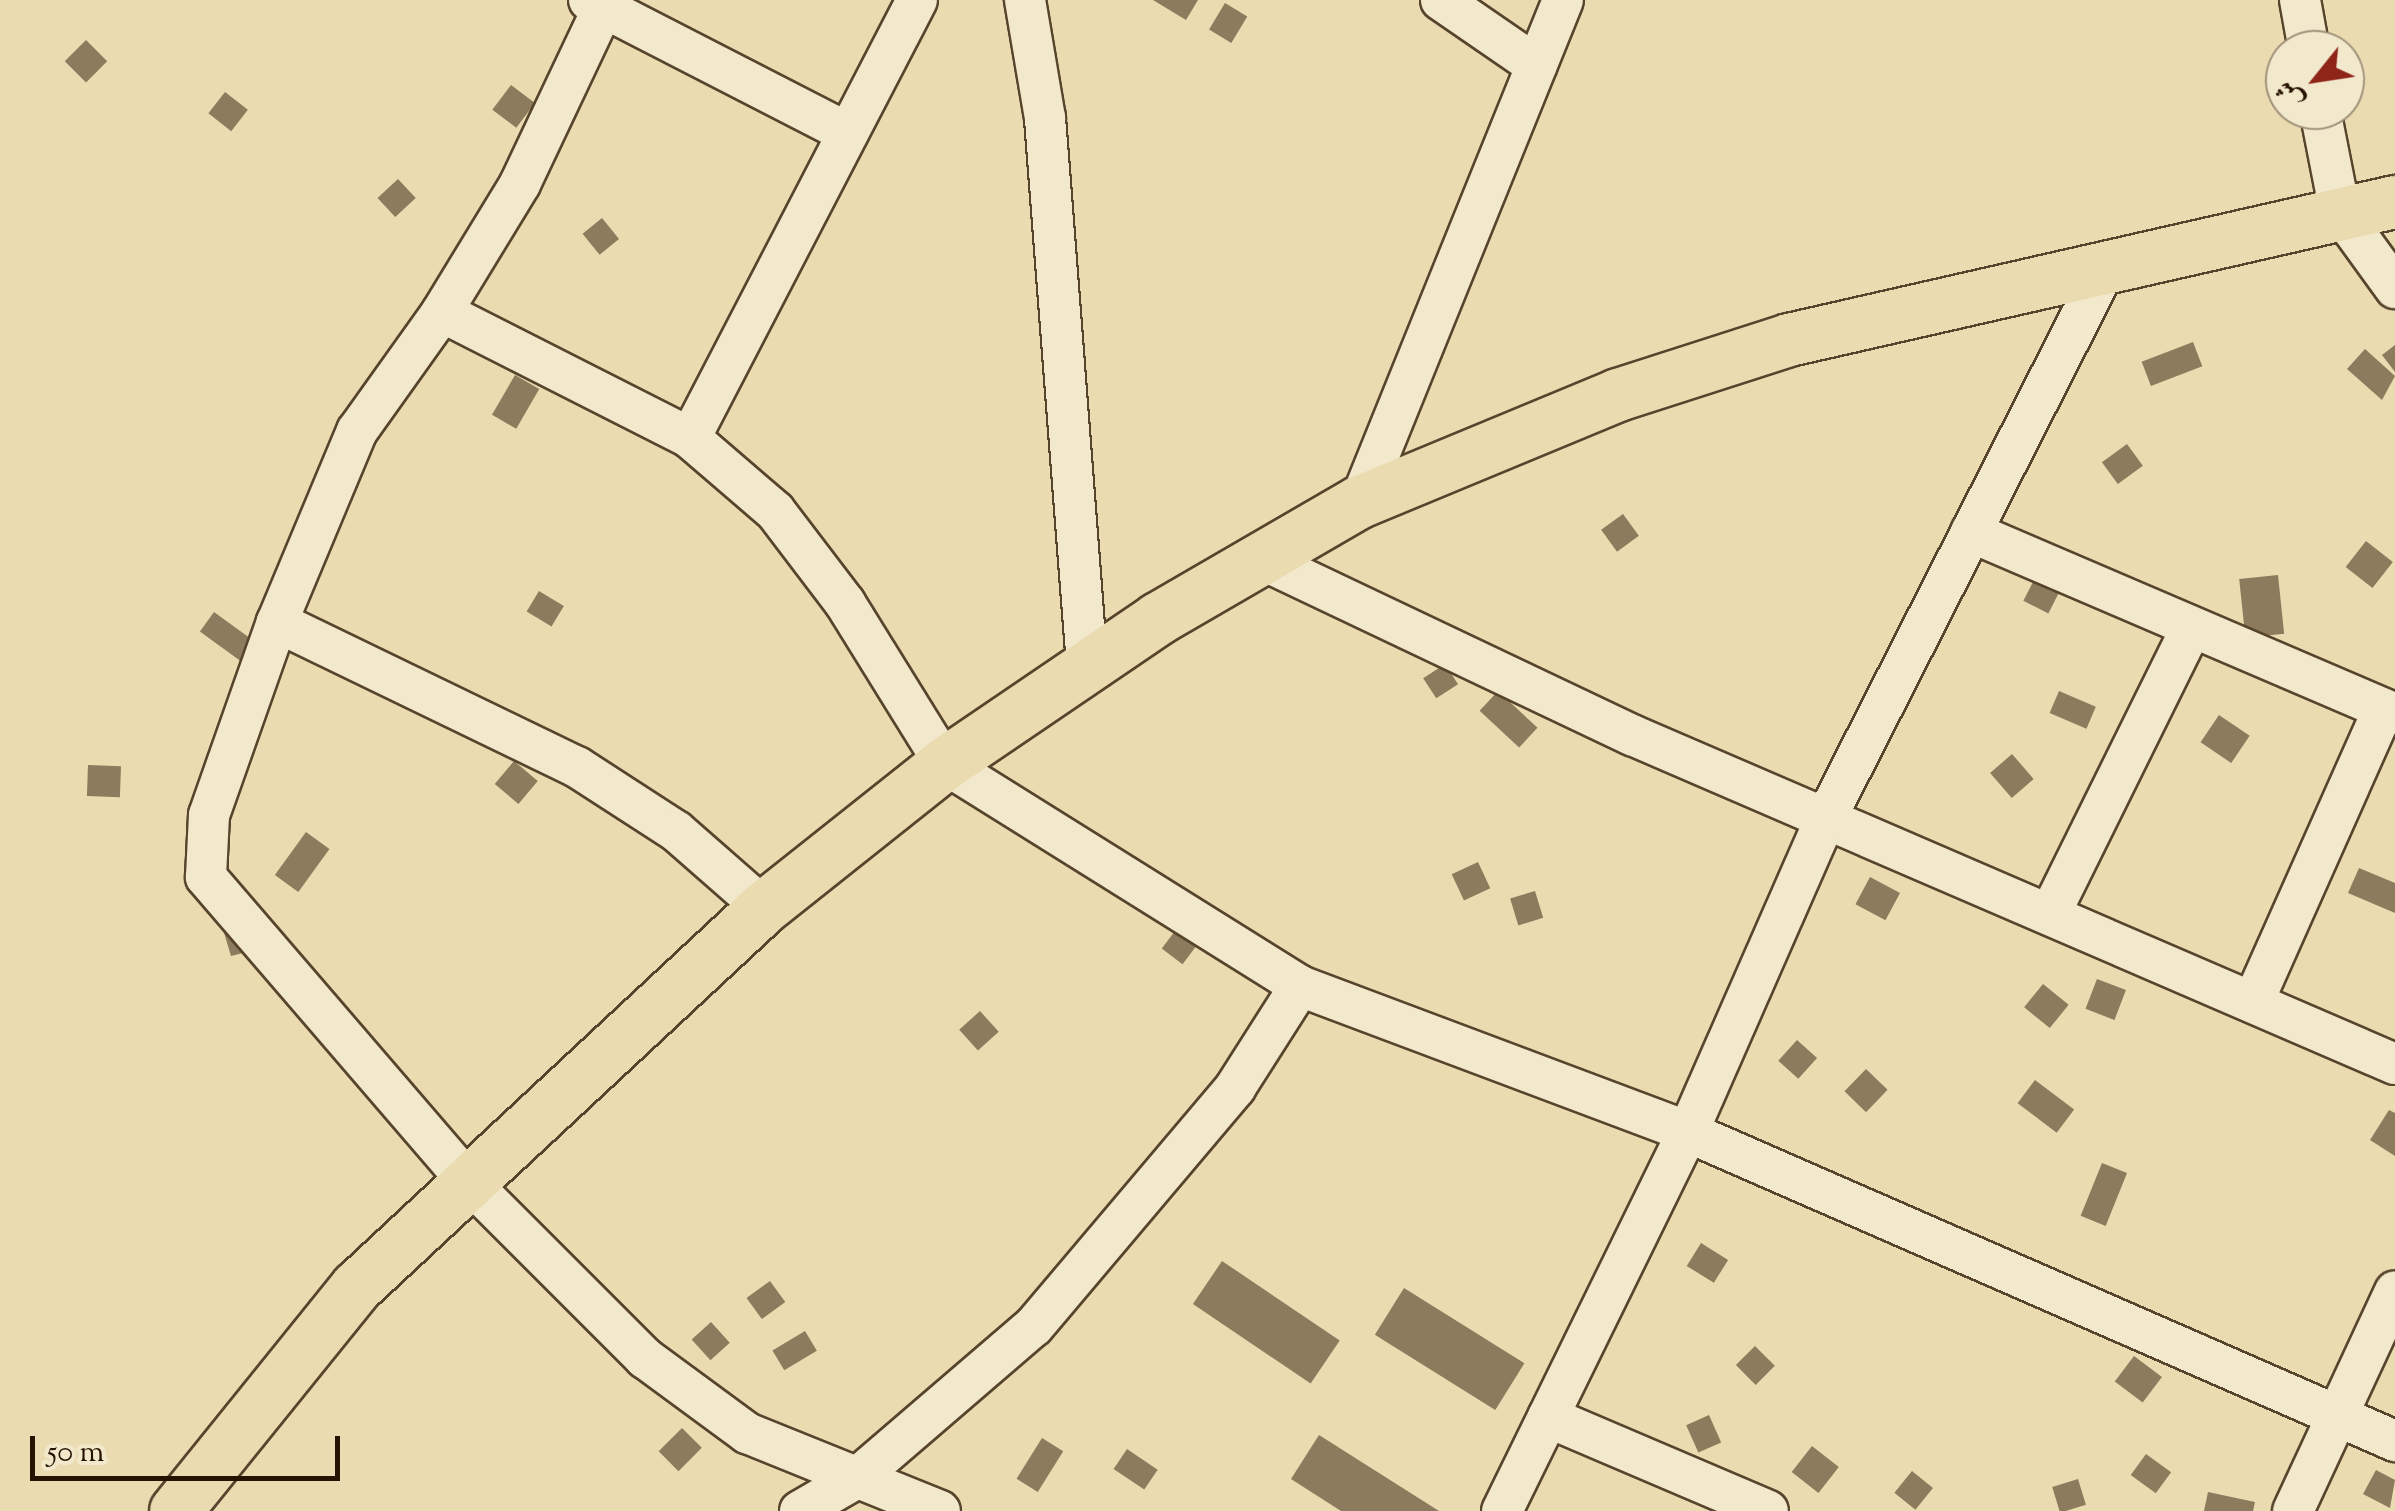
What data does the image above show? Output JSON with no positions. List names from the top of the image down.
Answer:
{
  "scale_bar": "50 m",
  "north": "bottom left"
}
